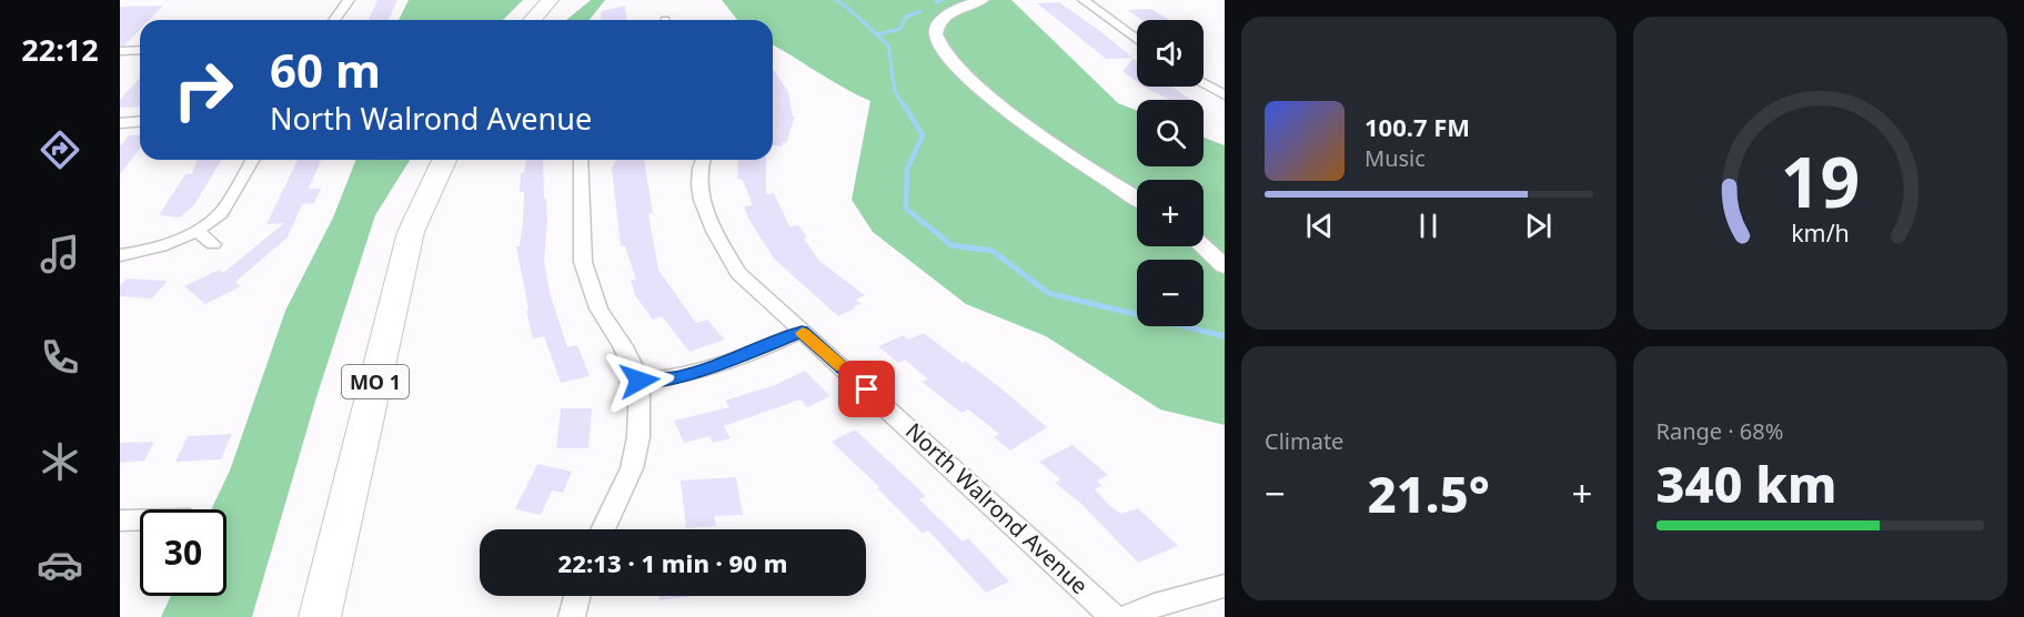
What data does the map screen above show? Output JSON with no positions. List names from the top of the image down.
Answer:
{
  "streets": {
    "main road": ["MO 1"],
    "street": ["North Walrond Avenue"]
  },
  "page": {
    "tabs": "22:12",
    "map_buttons": ["+", "−"],
    "turn": ["60 m", "North Walrond Avenue"],
    "song": ["100.7 FM", "Music"],
    "tile": [
      "Climate",
      ["Range · 68%", "340 km"]
    ],
    "heat": ["−", "21.5°", "+"],
    "limit": "30",
    "trip": "22:13 · 1 min · 90 m",
    "gauge": ["19", "km/h"]
  }
}
